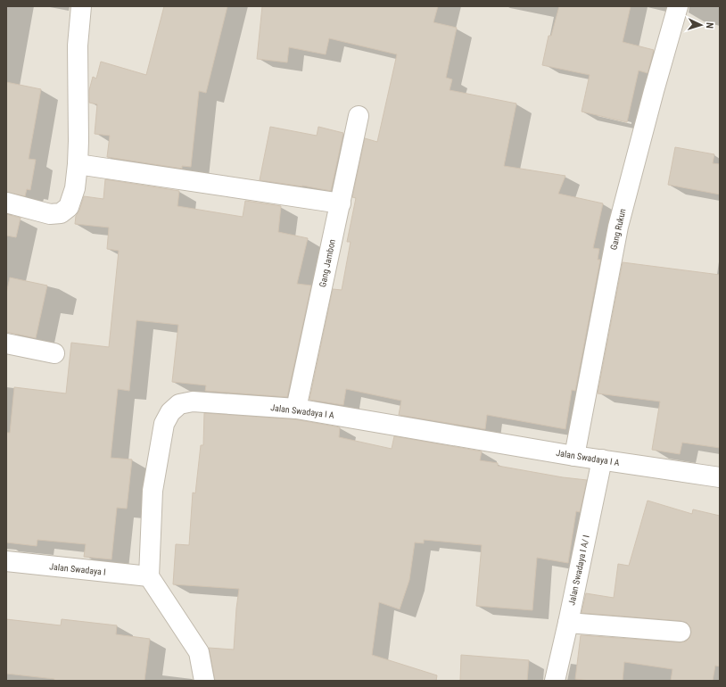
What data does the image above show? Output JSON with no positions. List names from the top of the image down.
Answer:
{
  "streets": {
    "street": [
      "Gang Rukun",
      "Gang Jambon",
      "Jalan Swadaya I A",
      "Jalan Swadaya I",
      "Jalan Swadaya I A/ I"
    ]
  },
  "crossings": [
    ["Gang Rukun", "Jalan Swadaya I A"],
    ["Gang Jambon", "Jalan Swadaya I A"],
    ["Jalan Swadaya I A", "Jalan Swadaya I"],
    ["Jalan Swadaya I A", "Jalan Swadaya I A/ I"]
  ],
  "north": "right"
}
